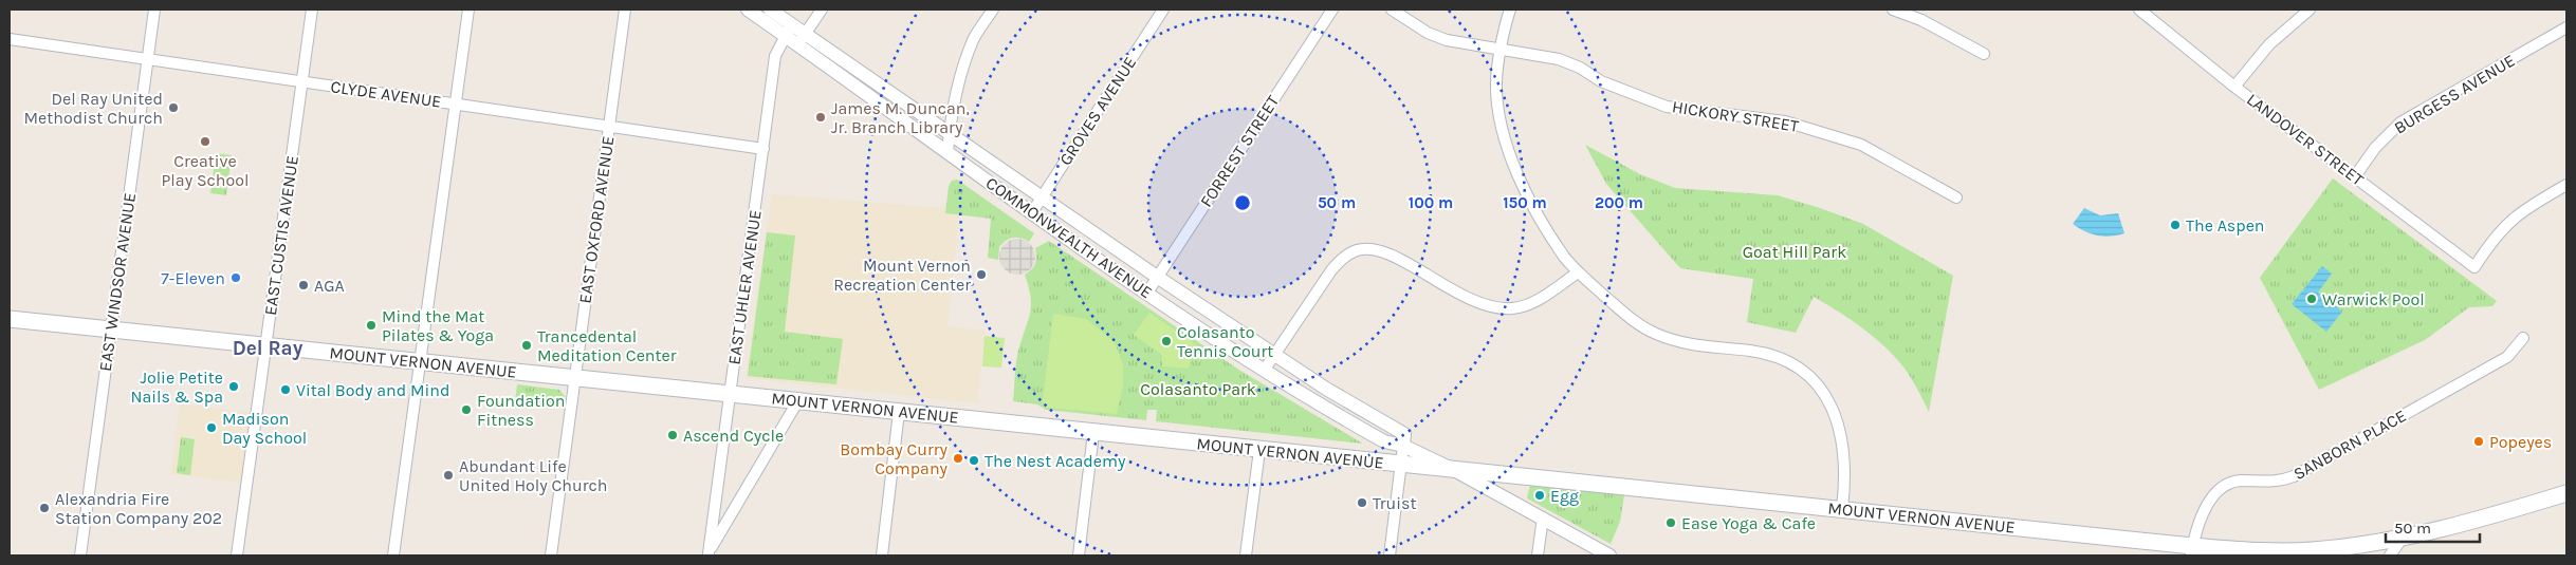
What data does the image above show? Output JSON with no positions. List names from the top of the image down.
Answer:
{
  "streets": {
    "main road": ["MOUNT VERNON AVENUE"],
    "street": [
      "CLYDE AVENUE",
      "BURGESS AVENUE",
      "GROVES AVENUE",
      "HICKORY STREET",
      "LANDOVER STREET",
      "FORREST STREET",
      "EAST OXFORD AVENUE",
      "EAST CUSTIS AVENUE",
      "COMMONWEALTH AVENUE",
      "EAST WINDSOR AVENUE",
      "EAST UHLER AVENUE",
      "SANBORN PLACE"
    ]
  },
  "crossings": [
    ["CLYDE AVENUE", "EAST OXFORD AVENUE"],
    ["CLYDE AVENUE", "EAST CUSTIS AVENUE"],
    ["CLYDE AVENUE", "EAST WINDSOR AVENUE"],
    ["CLYDE AVENUE", "EAST UHLER AVENUE"],
    ["BURGESS AVENUE", "LANDOVER STREET"],
    ["GROVES AVENUE", "COMMONWEALTH AVENUE"],
    ["FORREST STREET", "COMMONWEALTH AVENUE"],
    ["EAST OXFORD AVENUE", "MOUNT VERNON AVENUE"],
    ["EAST CUSTIS AVENUE", "MOUNT VERNON AVENUE"],
    ["COMMONWEALTH AVENUE", "EAST UHLER AVENUE"],
    ["COMMONWEALTH AVENUE", "MOUNT VERNON AVENUE"],
    ["EAST WINDSOR AVENUE", "MOUNT VERNON AVENUE"],
    ["EAST UHLER AVENUE", "MOUNT VERNON AVENUE"],
    ["MOUNT VERNON AVENUE", "SANBORN PLACE"]
  ],
  "districts": ["Del Ray"],
  "parks": ["Goat Hill Park", "Colasanto Park"],
  "places": [
    "Del Ray United Methodist Church",
    "James M. Duncan, Jr. Branch Library",
    "Creative Play School",
    "The Aspen",
    "Mount Vernon Recreation Center",
    "7-Eleven",
    "AGA",
    "Warwick Pool",
    "Mind the Mat Pilates & Yoga",
    "Colasanto Tennis Court",
    "Trancedental Meditation Center",
    "Jolie Petite Nails & Spa",
    "Vital Body and Mind",
    "Foundation Fitness",
    "Madison Day School",
    "Ascend Cycle",
    "Popeyes",
    "Bombay Curry Company",
    "The Nest Academy",
    "Abundant Life United Holy Church",
    "Egg",
    "Truist",
    "Alexandria Fire Station Company 202",
    "Ease Yoga & Cafe"
  ],
  "scale_bar": "50 m",
  "rings": [
    "50 m",
    "100 m",
    "150 m",
    "200 m"
  ]
}
